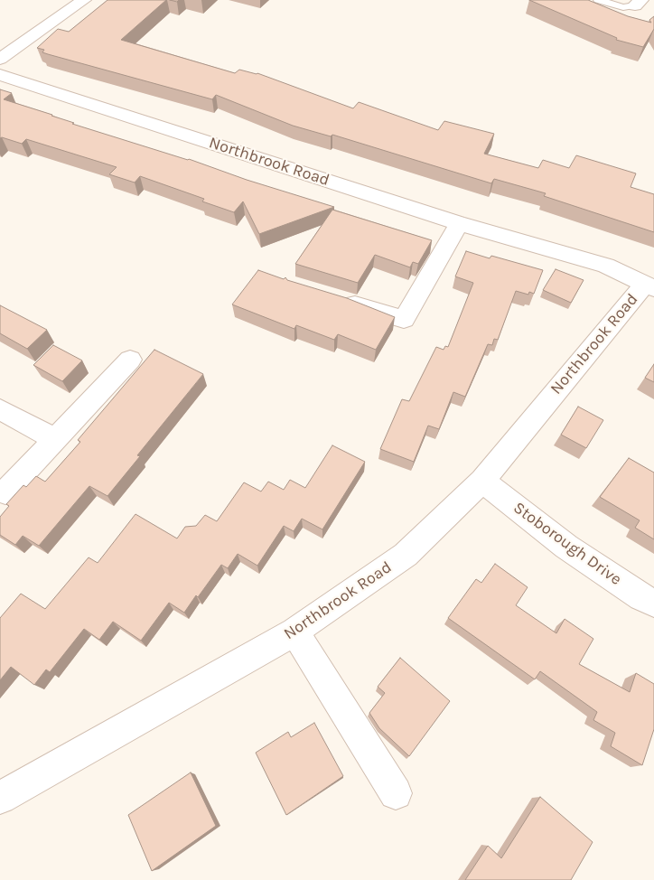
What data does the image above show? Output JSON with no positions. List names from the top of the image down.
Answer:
{
  "streets": {
    "street": ["Northbrook Road", "Stoborough Drive"]
  },
  "crossings": [
    ["Northbrook Road", "Stoborough Drive"]
  ]
}
